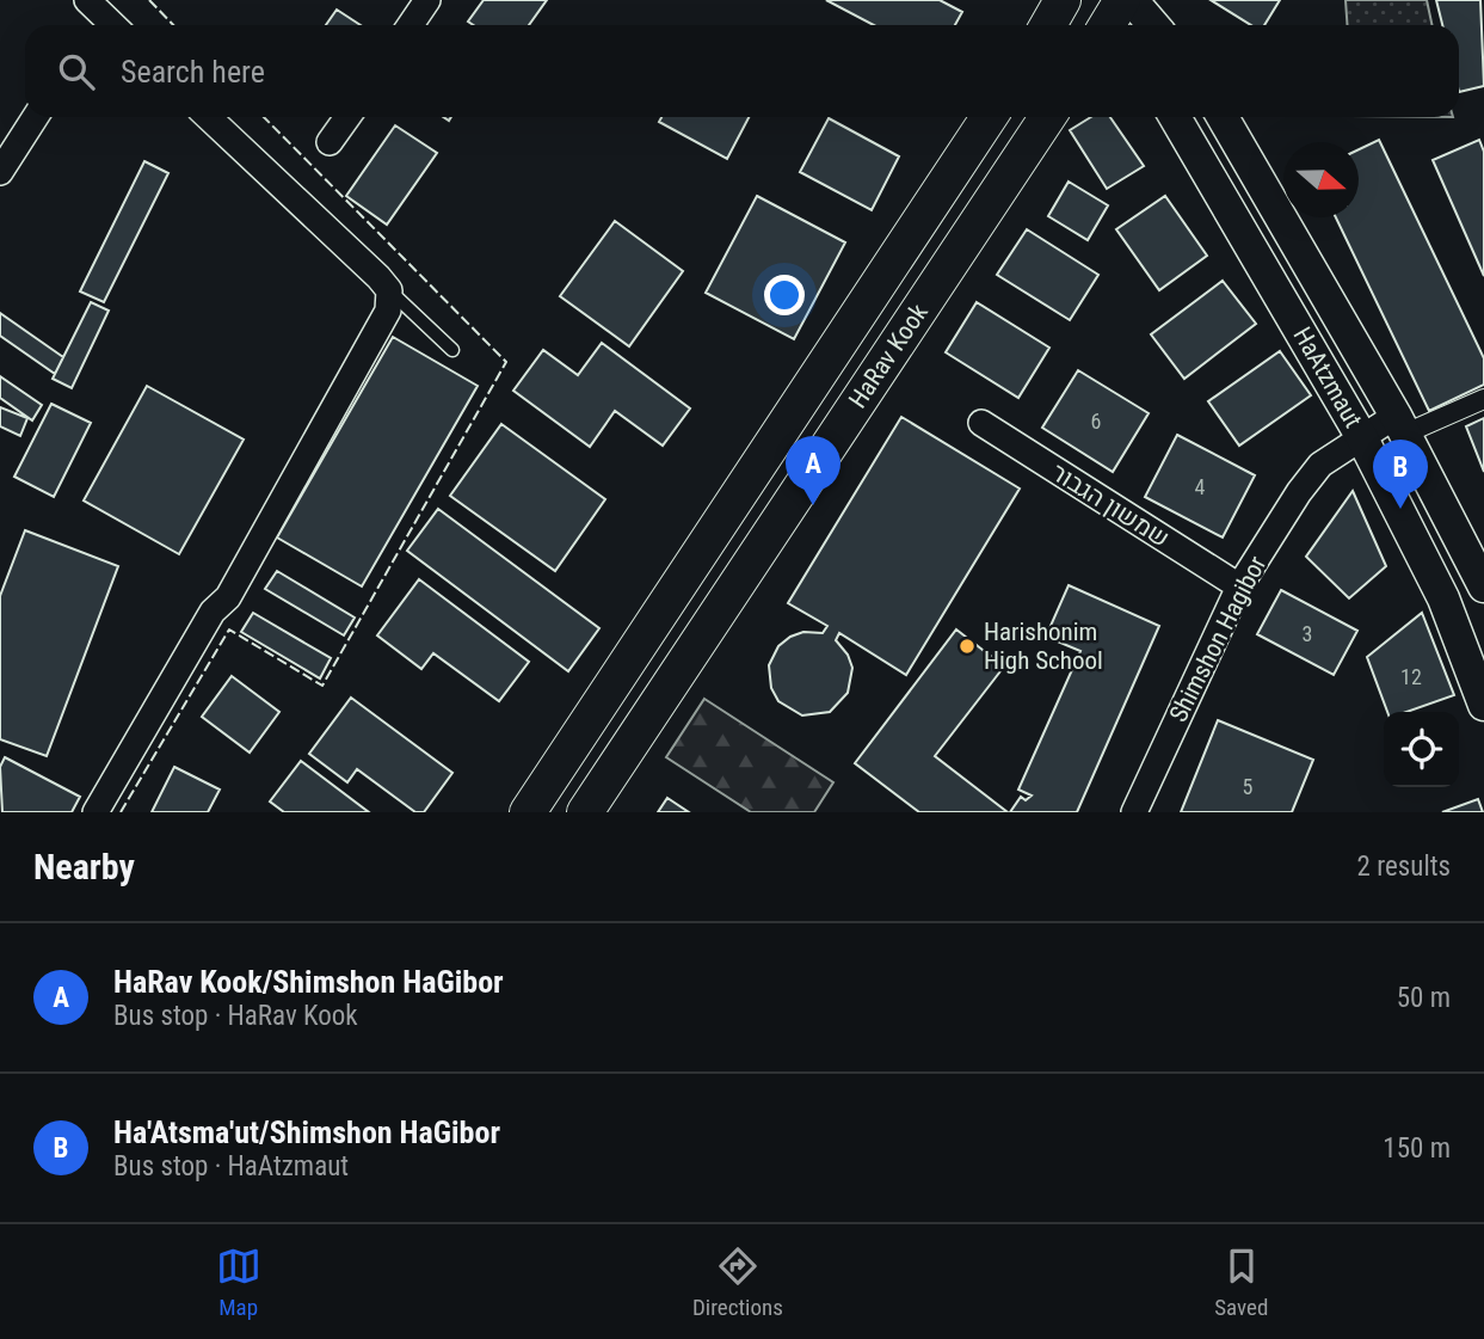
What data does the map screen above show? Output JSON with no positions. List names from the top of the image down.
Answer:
{
  "streets": {
    "main road": ["HaRav Kook"],
    "street": ["HaAtzmaut", "שמשון הגבור", "Shimshon Hagibor"]
  },
  "crossings": [
    ["HaAtzmaut", "Shimshon Hagibor"],
    ["שמשון הגבור", "Shimshon Hagibor"]
  ],
  "places": ["Harishonim High School"],
  "house_numbers": [
    "6",
    "4",
    "3",
    "12",
    "5"
  ],
  "north": "right",
  "page": {
    "search": "Search here",
    "pins": ["A", "B"],
    "heading": ["Nearby", "2 results"],
    "list": [
      {
        "mark": "A",
        "name": "HaRav Kook/Shimshon HaGibor",
        "note": "Bus stop · HaRav Kook",
        "value": "50 m"
      },
      {
        "mark": "B",
        "name": "Ha'Atsma'ut/Shimshon HaGibor",
        "note": "Bus stop · HaAtzmaut",
        "value": "150 m"
      }
    ],
    "nav": ["Map", "Directions", "Saved"]
  }
}
